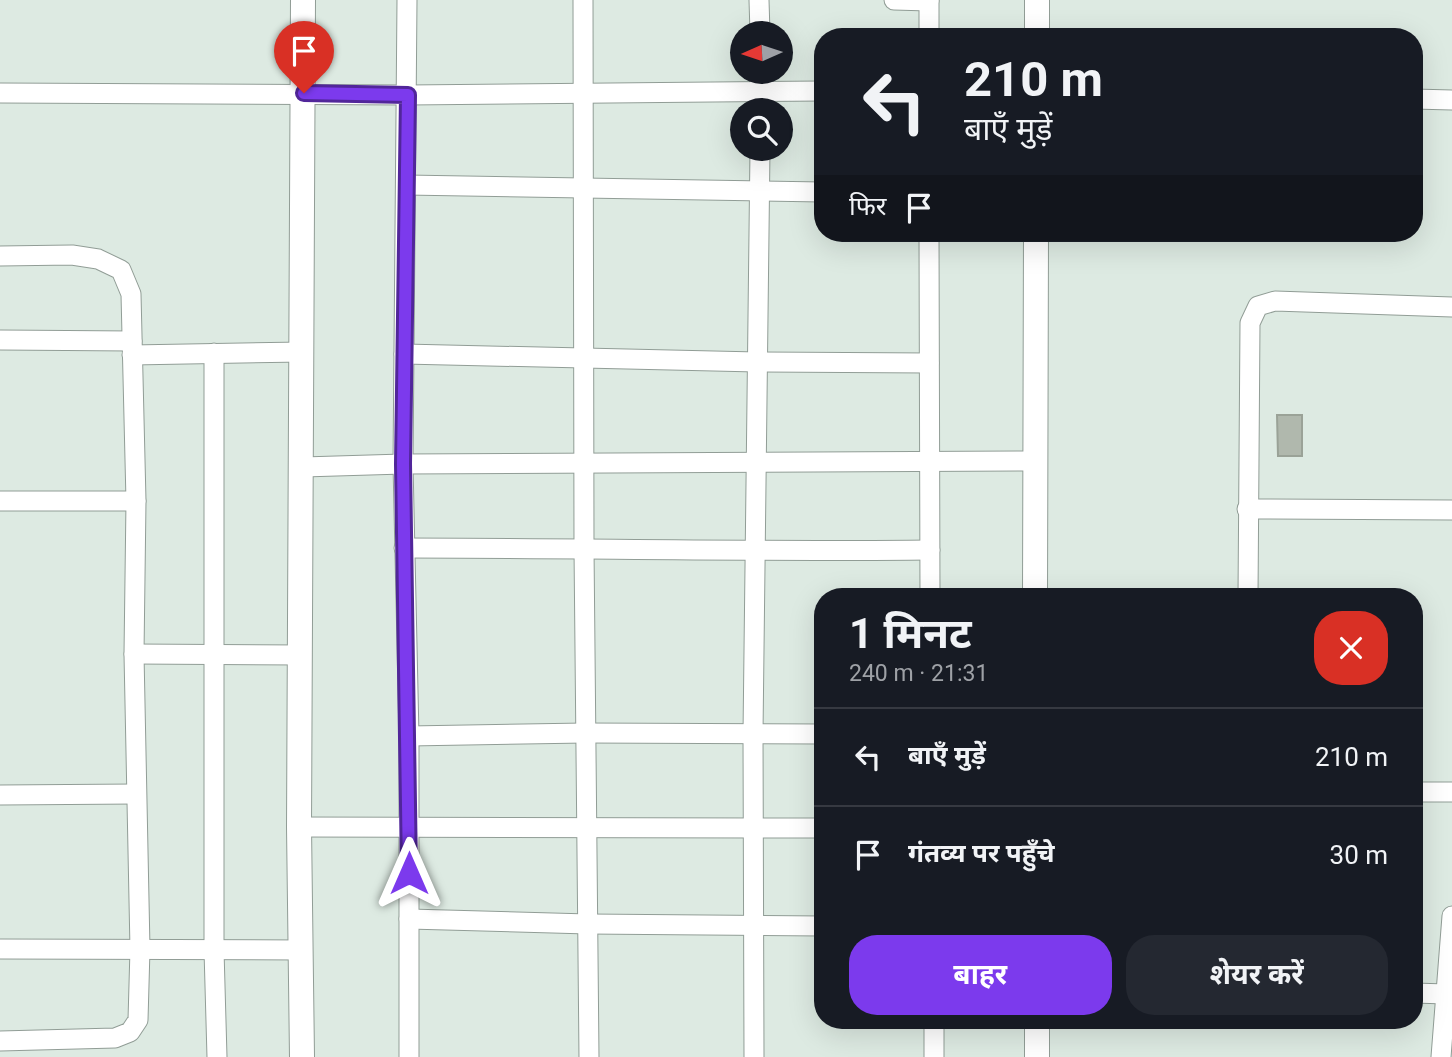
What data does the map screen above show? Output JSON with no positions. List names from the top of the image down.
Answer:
{
  "north": "left",
  "page": {
    "turn": ["210 m", "बाएँ मुड़ें"],
    "then": "फिर",
    "heading": ["1 मिनट", "240 m · 21:31"],
    "list": [
      {
        "name": "बाएँ मुड़ें",
        "value": "210 m"
      },
      {
        "name": "गंतव्य पर पहुँचे",
        "value": "30 m"
      }
    ],
    "buttons": ["बाहर", "शेयर करें"]
  }
}
